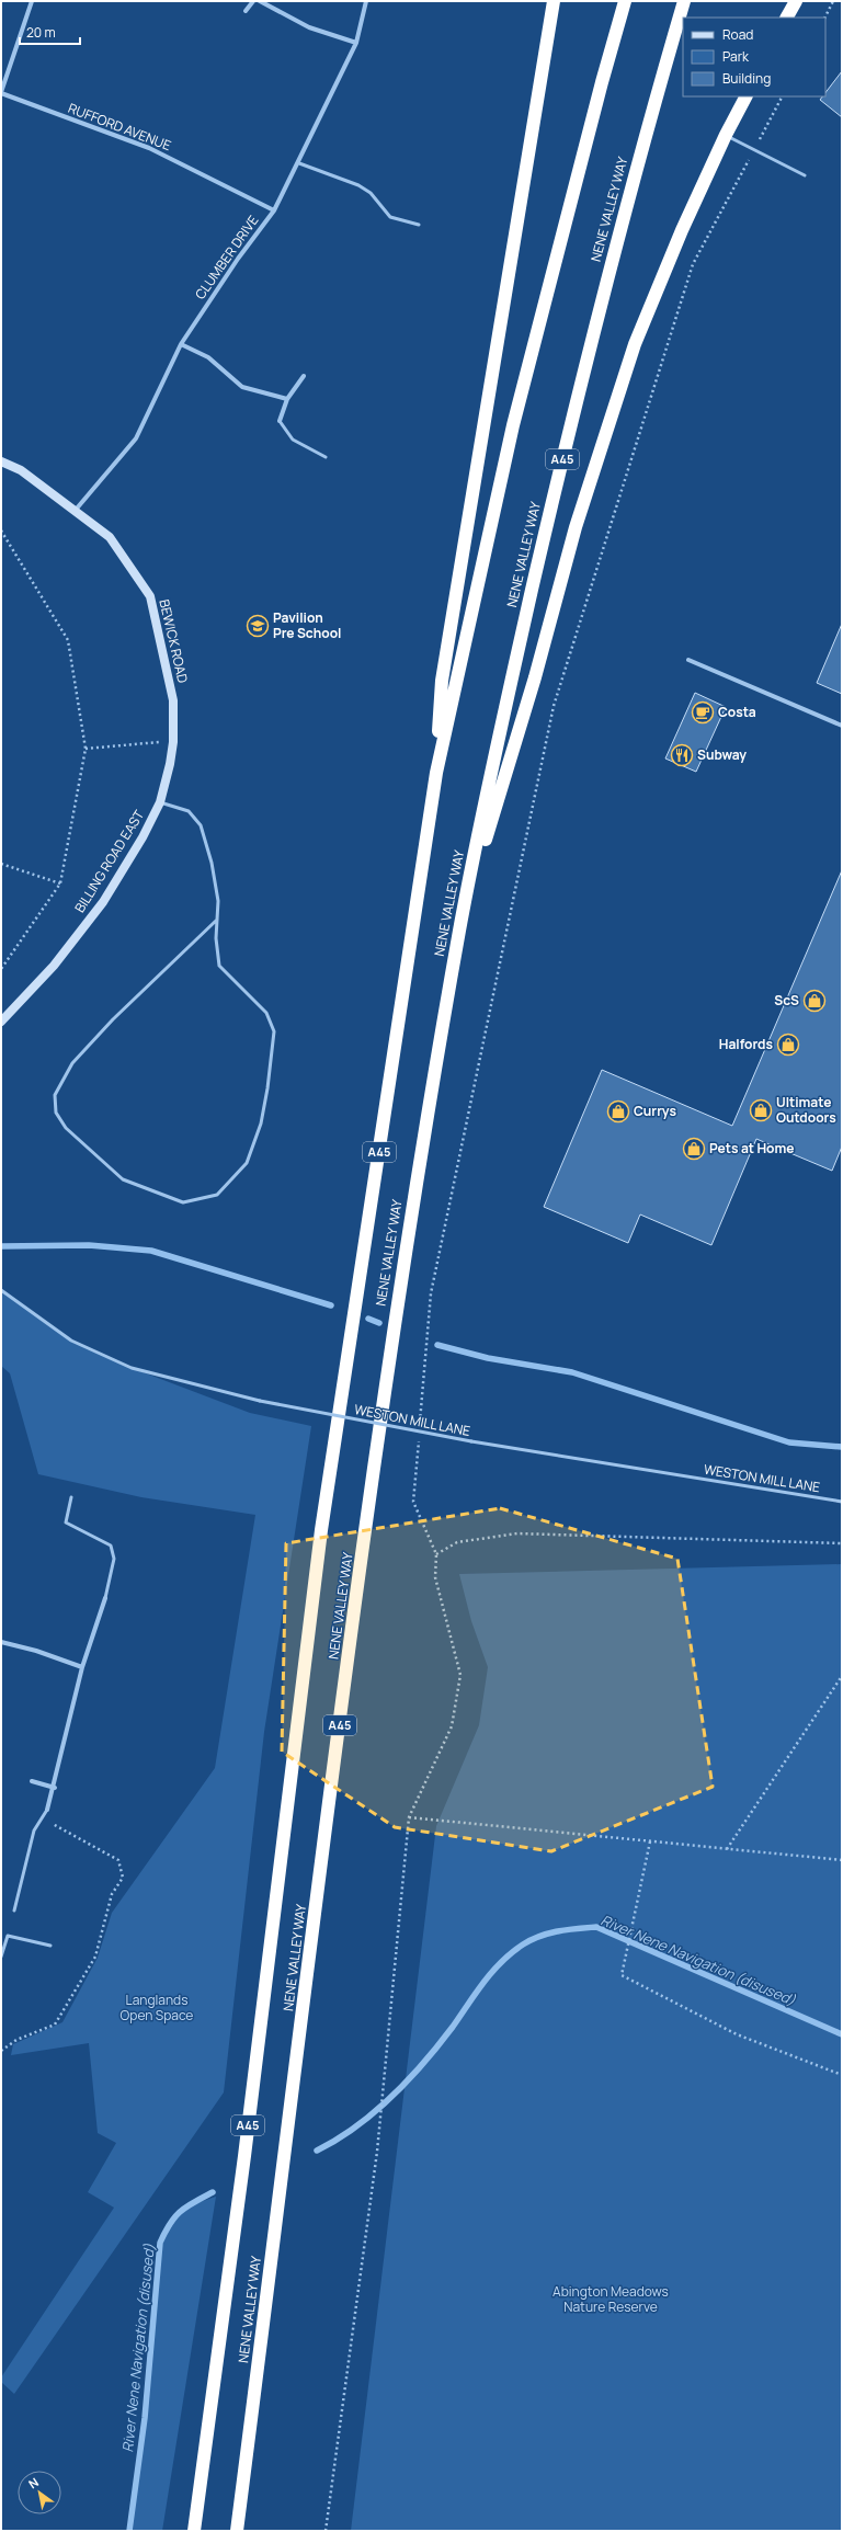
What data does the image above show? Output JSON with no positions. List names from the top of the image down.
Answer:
{
  "streets": {
    "highway": ["NENE VALLEY WAY", "A45"],
    "street": [
      "RUFFORD AVENUE",
      "CLUMBER DRIVE",
      "BEWICK ROAD",
      "BILLING ROAD EAST"
    ],
    "lane": ["WESTON MILL LANE"]
  },
  "crossings": [
    ["RUFFORD AVENUE", "CLUMBER DRIVE"],
    ["CLUMBER DRIVE", "BEWICK ROAD"],
    ["BEWICK ROAD", "BILLING ROAD EAST"]
  ],
  "water": ["River Nene Navigation (disused)"],
  "parks": ["Langlands Open Space", "Abington Meadows Nature Reserve"],
  "places": {
    "school or university": ["Pavilion Pre School"],
    "cafe": ["Costa"],
    "restaurant": ["Subway"],
    "shop": [
      "ScS",
      "Halfords",
      "Ultimate Outdoors",
      "Currys",
      "Pets at Home"
    ]
  },
  "legend": ["Road", "Park", "Building"],
  "scale_bar": "20 m",
  "north": "top left"
}
